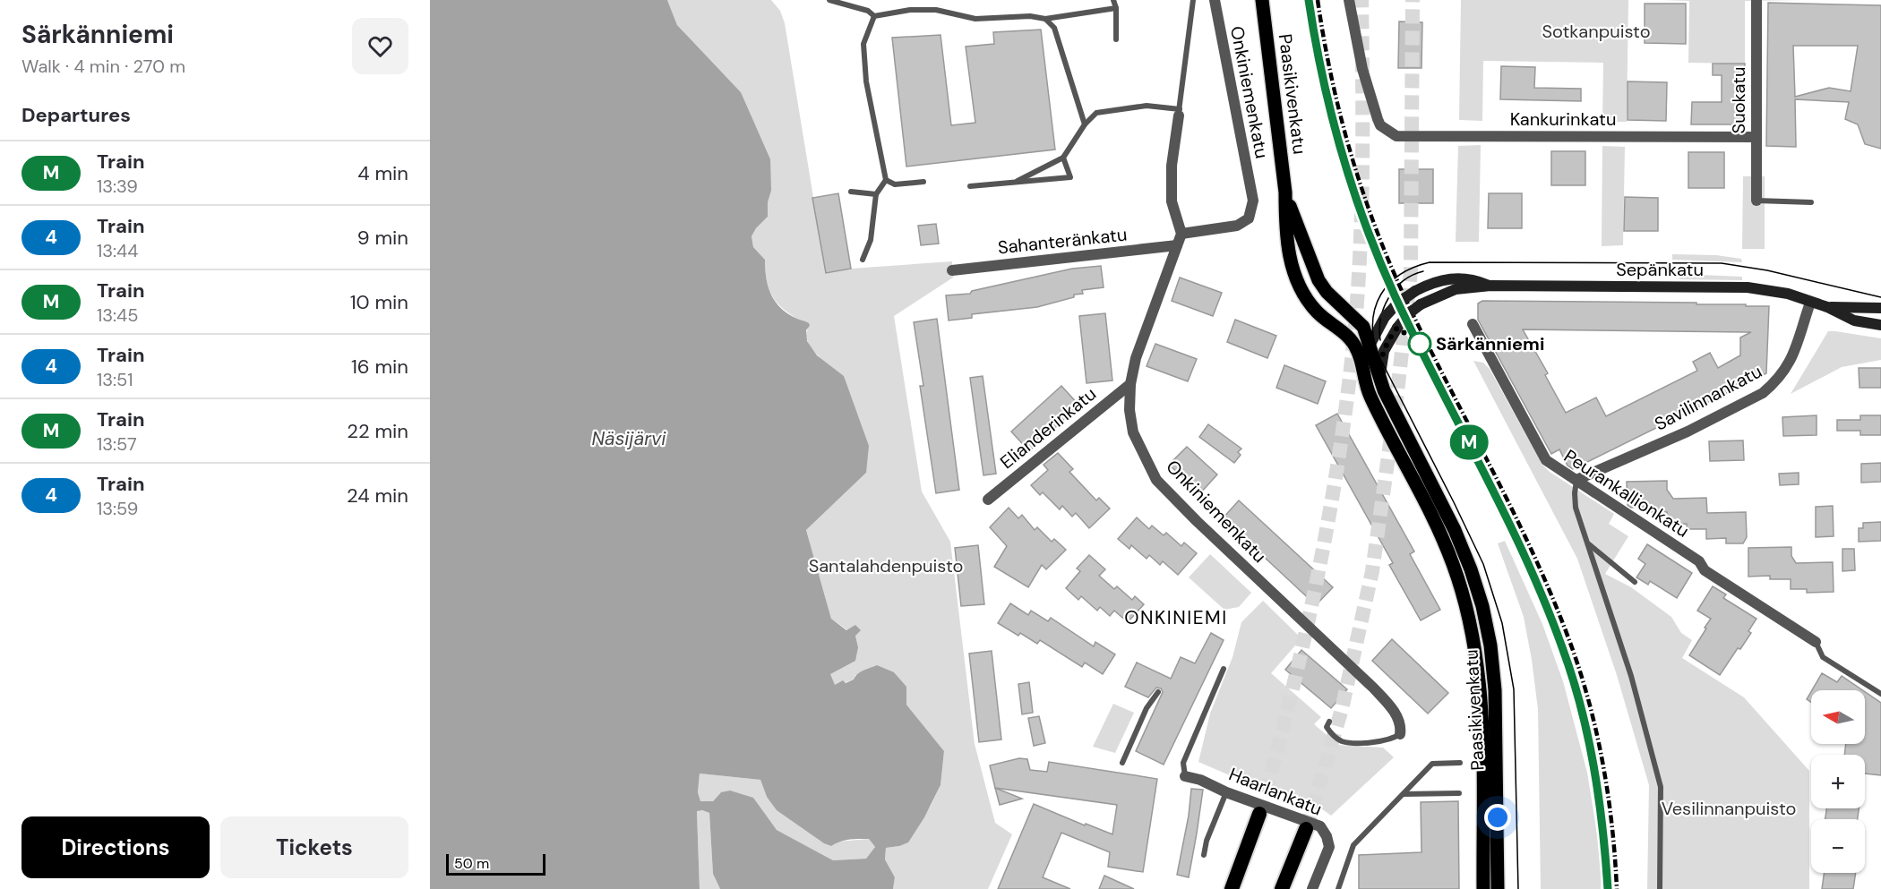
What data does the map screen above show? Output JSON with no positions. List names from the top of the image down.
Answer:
{
  "streets": {
    "main road": ["Paasikivenkatu", "Sepänkatu"],
    "street": [
      "Onkiniemenkatu",
      "Suokatu",
      "Kankurinkatu",
      "Sahanteränkatu",
      "Savilinnankatu",
      "Elianderinkatu",
      "Peurankallionkatu",
      "Haarlankatu"
    ]
  },
  "crossings": [
    ["Onkiniemenkatu", "Sahanteränkatu"],
    ["Onkiniemenkatu", "Elianderinkatu"],
    ["Paasikivenkatu", "Sepänkatu"],
    ["Suokatu", "Kankurinkatu"],
    ["Sepänkatu", "Savilinnankatu"],
    ["Savilinnankatu", "Peurankallionkatu"]
  ],
  "districts": ["ONKINIEMI"],
  "water": ["Näsijärvi"],
  "parks": ["Sotkanpuisto", "Santalahdenpuisto", "Vesilinnanpuisto"],
  "places": ["Särkänniemi"],
  "scale_bar": "50 m",
  "north": "left",
  "page": {
    "heading": [
      ["Särkänniemi", "Walk · 4 min · 270 m"],
      "Departures"
    ],
    "on_map": "M",
    "list": [
      {
        "mark": "M",
        "name": "Train",
        "note": "13:39",
        "value": "4 min"
      },
      {
        "mark": "4",
        "name": "Train",
        "note": "13:44",
        "value": "9 min"
      },
      {
        "mark": "M",
        "name": "Train",
        "note": "13:45",
        "value": "10 min"
      },
      {
        "mark": "4",
        "name": "Train",
        "note": "13:51",
        "value": "16 min"
      },
      {
        "mark": "M",
        "name": "Train",
        "note": "13:57",
        "value": "22 min"
      },
      {
        "mark": "4",
        "name": "Train",
        "note": "13:59",
        "value": "24 min"
      }
    ],
    "map_buttons": ["+", "−"],
    "buttons": ["Directions", "Tickets"],
    "scale": "50 m"
  }
}
